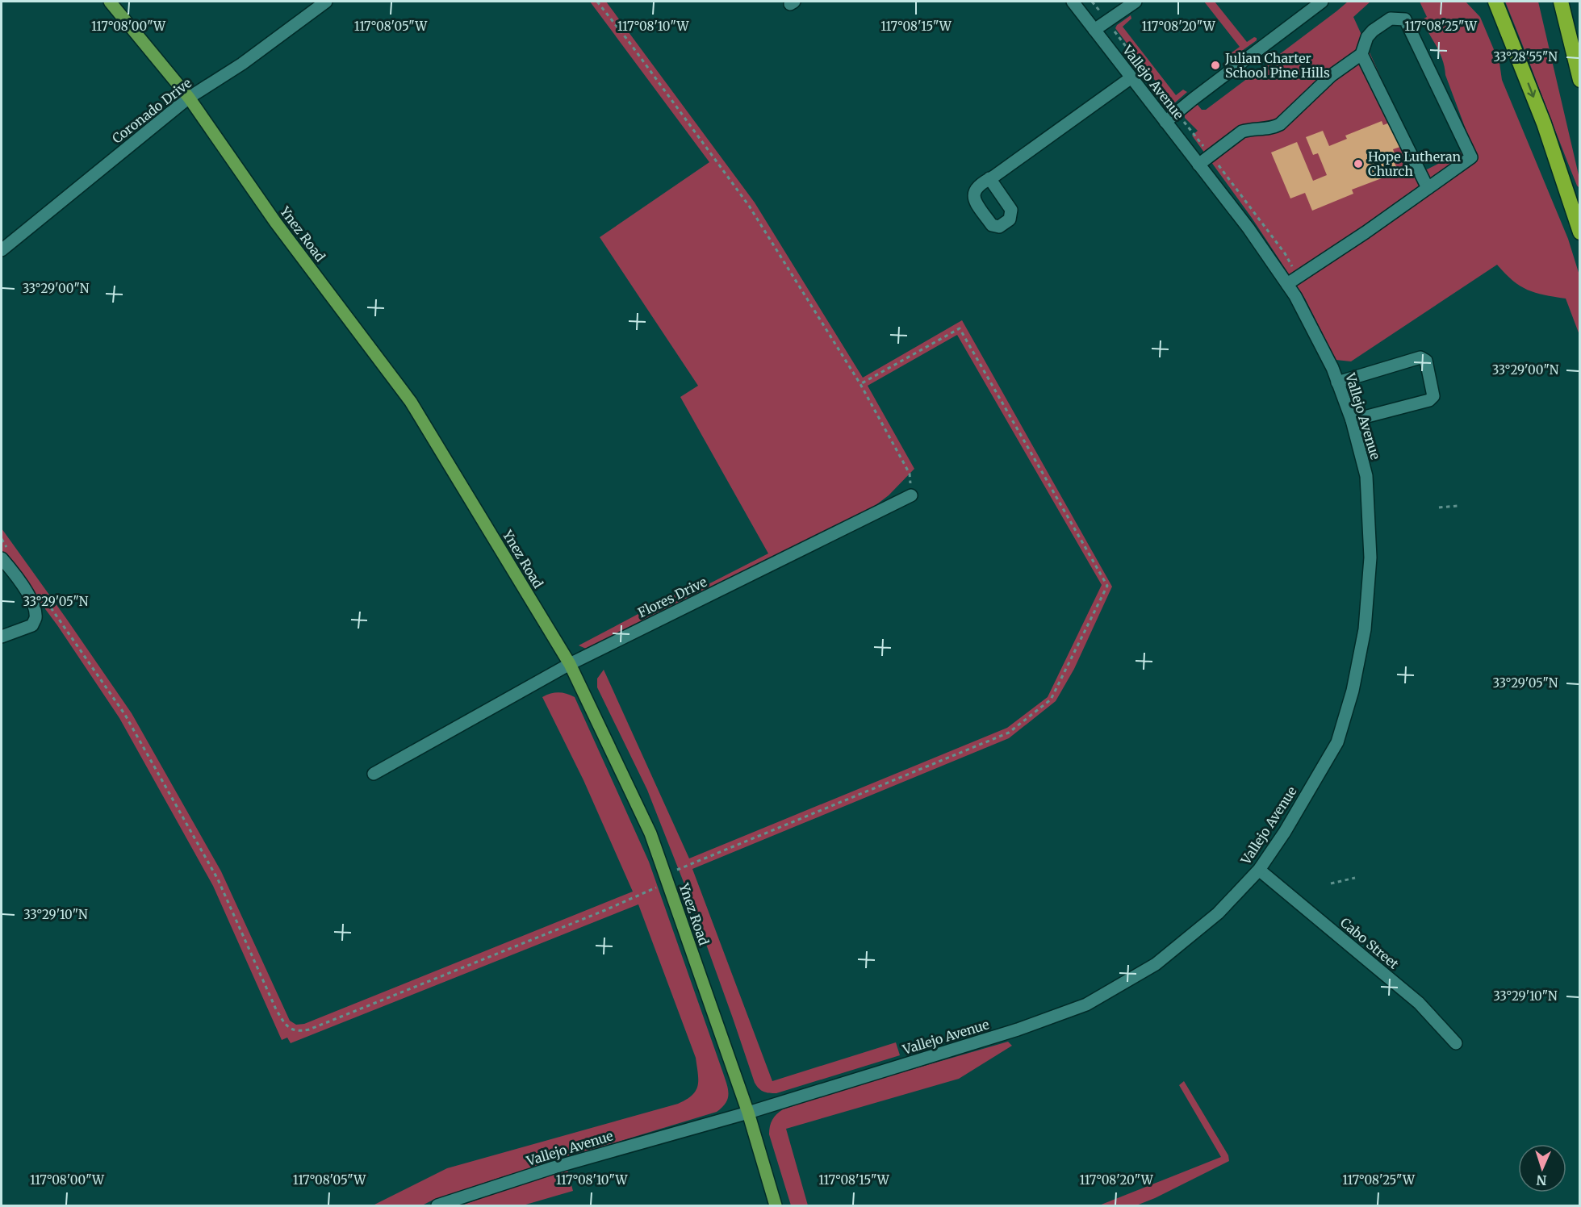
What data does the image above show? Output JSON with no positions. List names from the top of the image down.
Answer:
{
  "streets": {
    "main road": ["Ynez Road"],
    "street": [
      "Vallejo Avenue",
      "Coronado Drive",
      "Flores Drive",
      "Cabo Street"
    ]
  },
  "crossings": [
    ["Vallejo Avenue", "Ynez Road"],
    ["Vallejo Avenue", "Cabo Street"],
    ["Coronado Drive", "Ynez Road"],
    ["Ynez Road", "Flores Drive"]
  ],
  "places": ["Julian Charter School Pine Hills", "Hope Lutheran Church"],
  "north": "bottom",
  "coordinates": [
    "117°08'00\"W",
    "117°08'05\"W",
    "117°08'10\"W",
    "117°08'15\"W",
    "117°08'20\"W",
    "117°08'25\"W",
    "33°28'55\"N",
    "33°29'00\"N",
    "33°29'05\"N",
    "33°29'10\"N"
  ]
}
